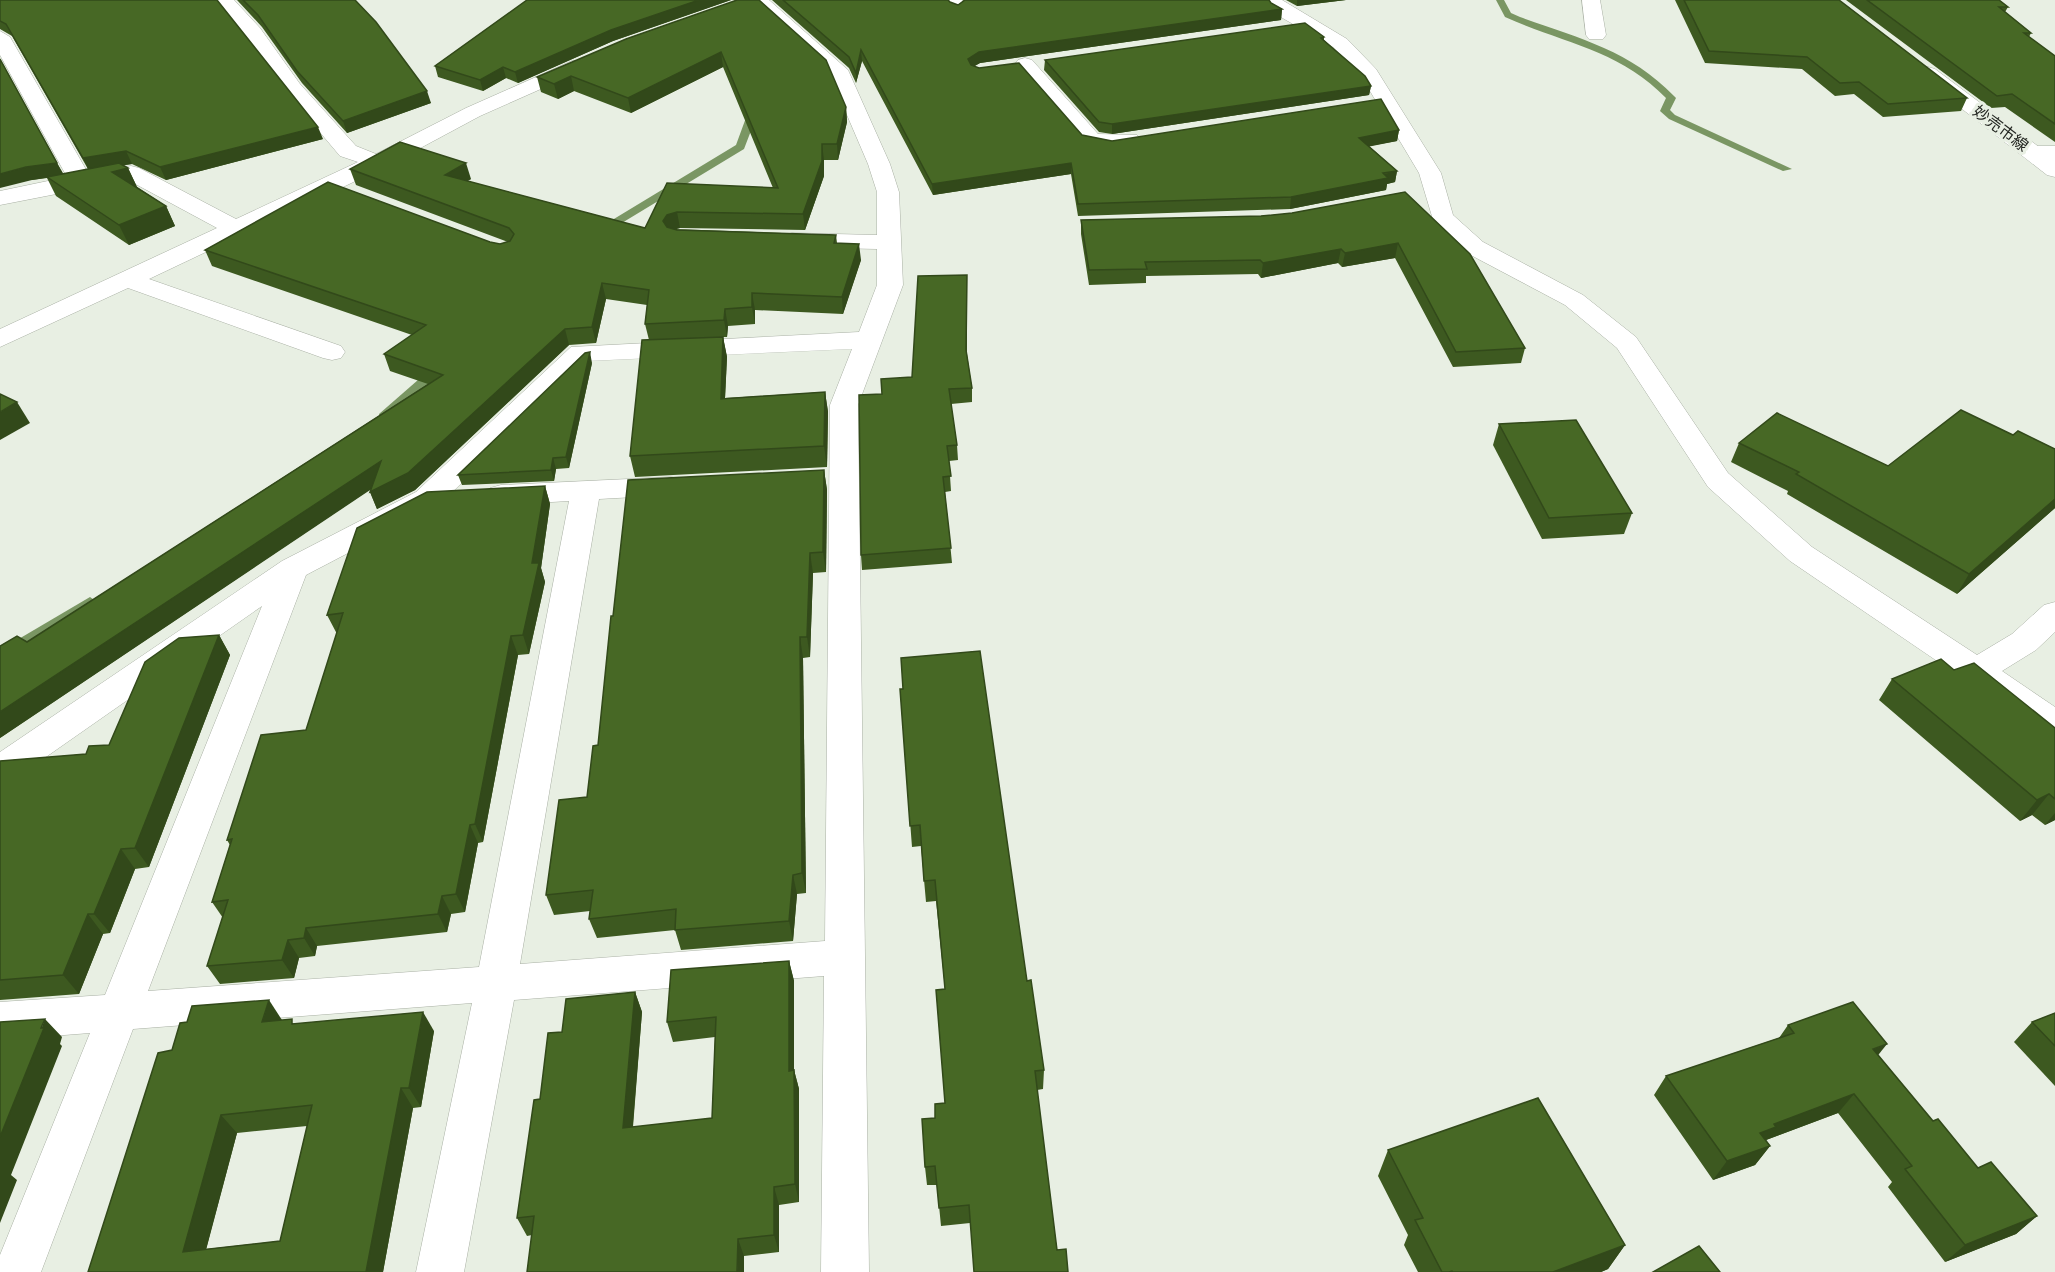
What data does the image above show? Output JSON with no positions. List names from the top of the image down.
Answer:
{
  "streets": {
    "street": ["妙売市線"]
  }
}
